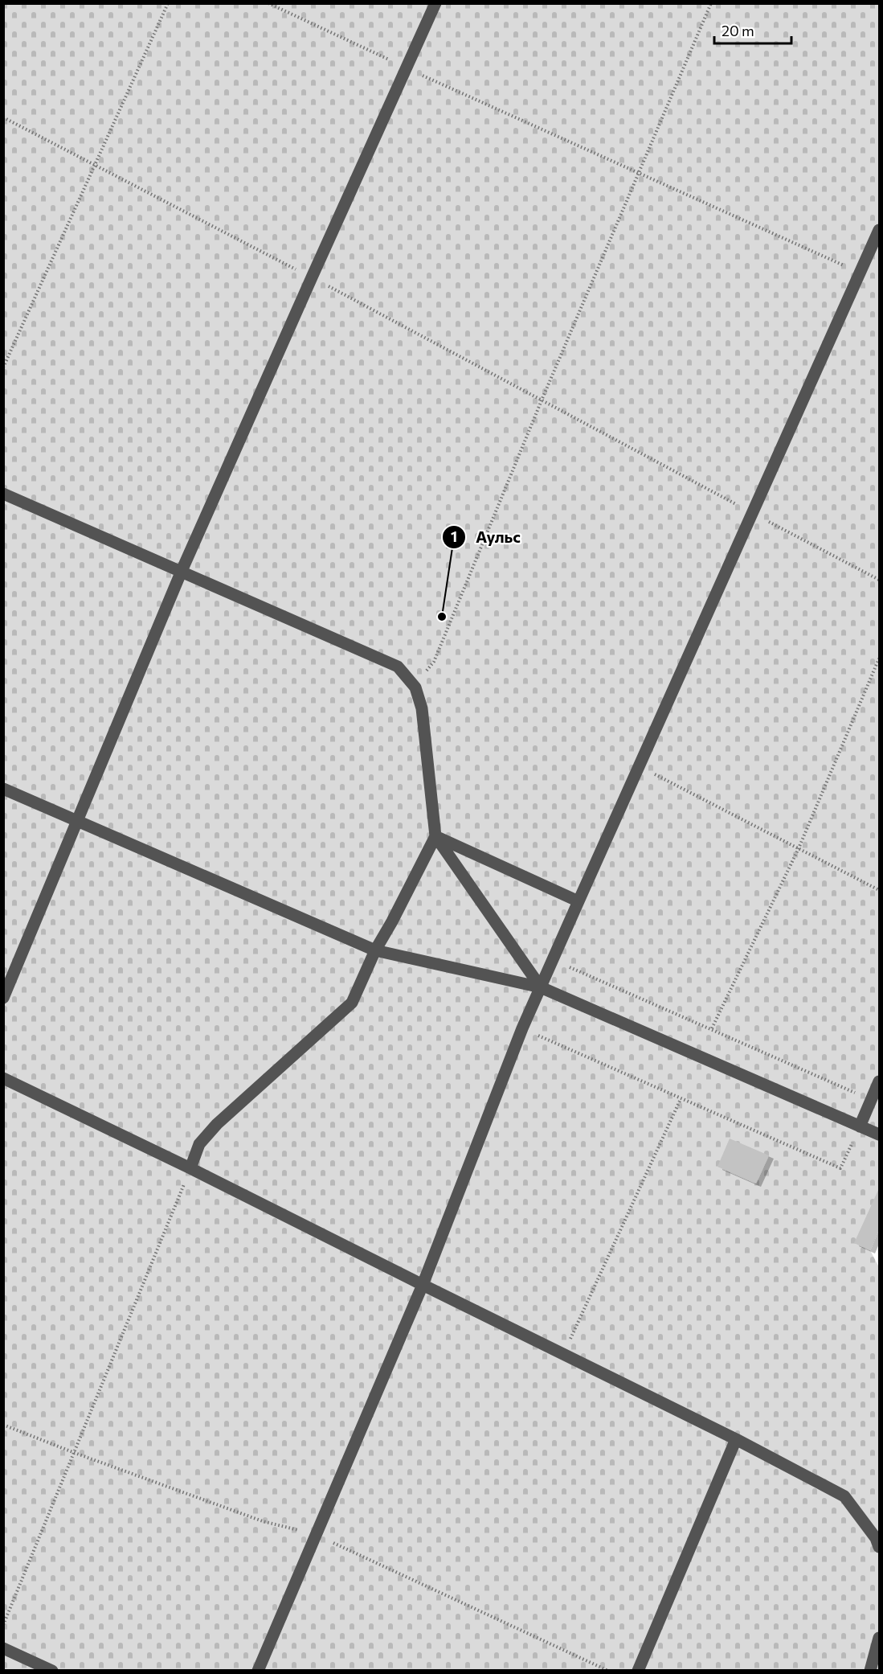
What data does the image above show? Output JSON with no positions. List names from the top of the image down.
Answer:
{
  "places": ["Аульс"],
  "scale_bar": "20 m"
}
